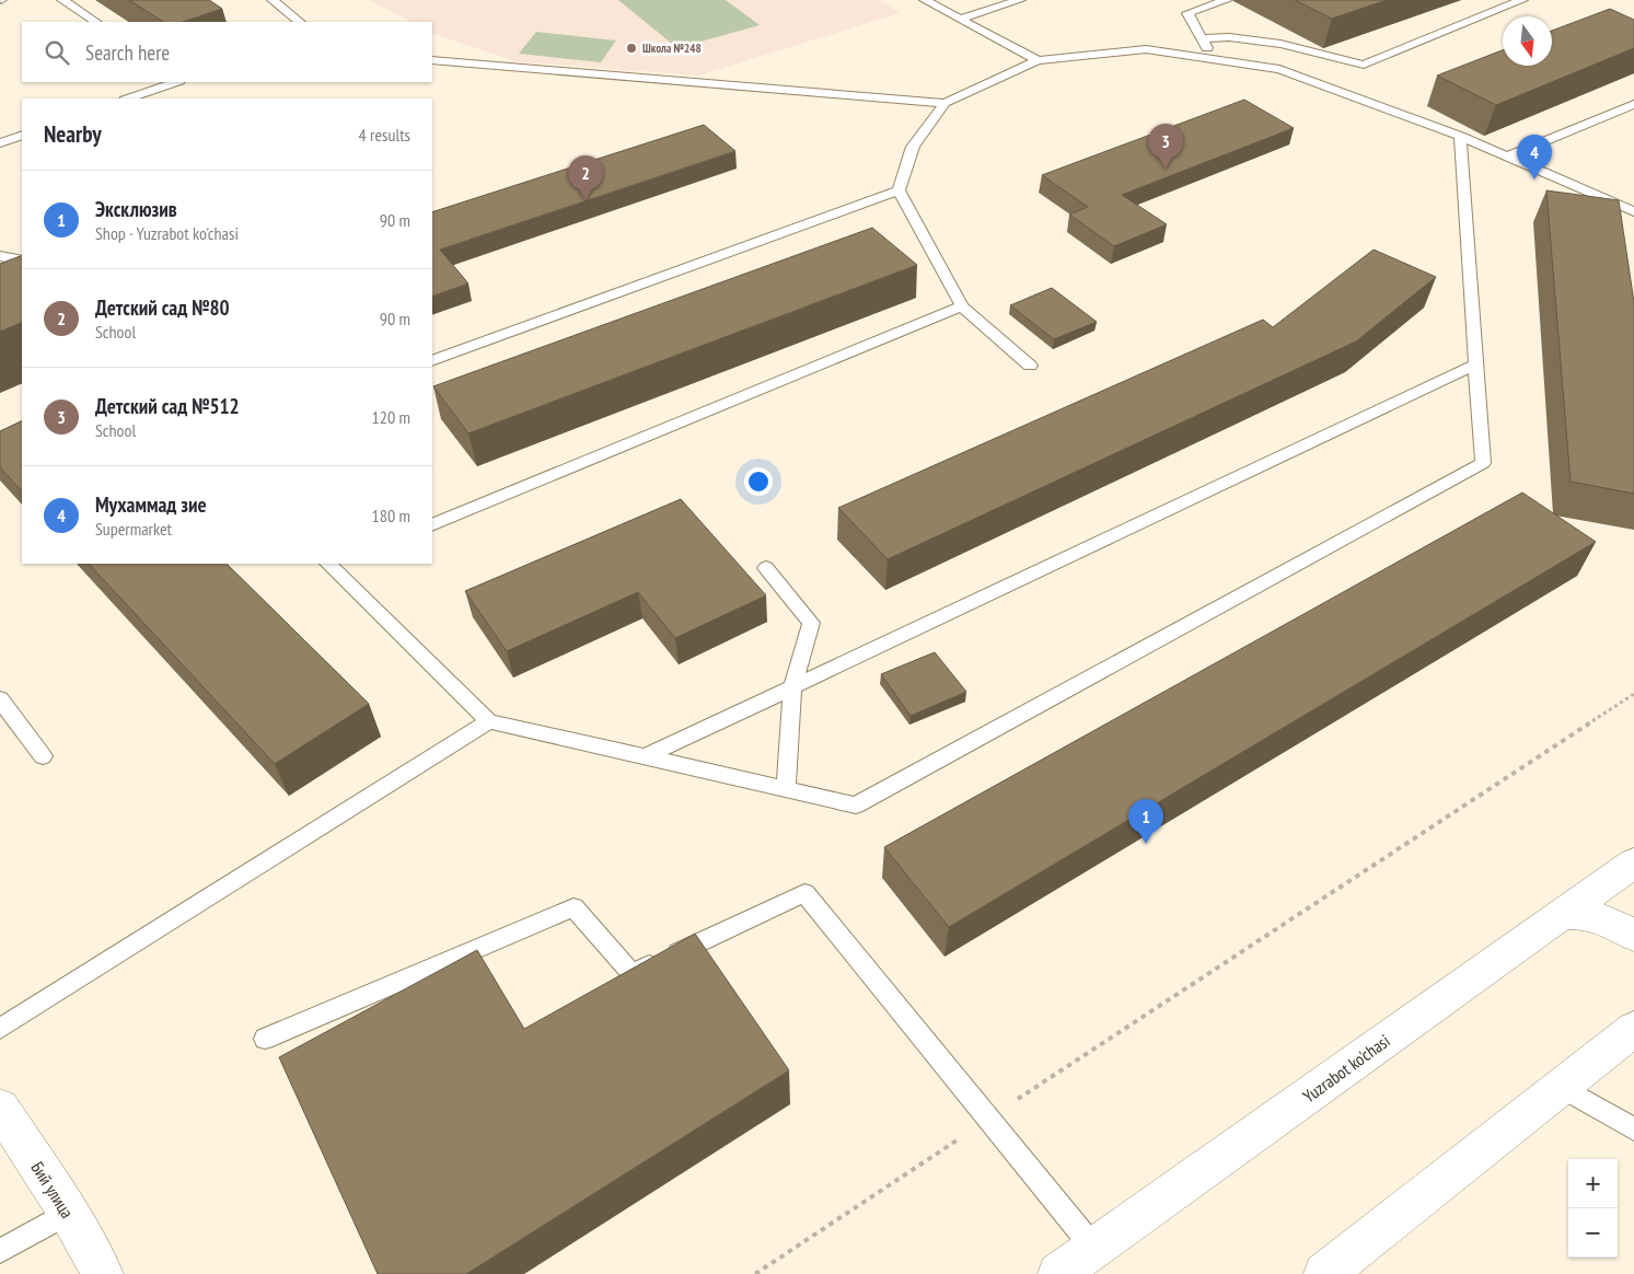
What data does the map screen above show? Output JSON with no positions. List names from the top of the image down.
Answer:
{
  "streets": {
    "main road": ["Yuzrabot ko'chasi", "Бий улица"]
  },
  "places": ["Школа №248"],
  "north": "bottom",
  "page": {
    "search": "Search here",
    "heading": ["Nearby", "4 results"],
    "pins": [
      "3",
      "4",
      "2",
      "1"
    ],
    "list": [
      {
        "mark": "1",
        "name": "Эксклюзив",
        "note": "Shop · Yuzrabot ko'chasi",
        "value": "90 m"
      },
      {
        "mark": "2",
        "name": "Детский сад №80",
        "note": "School",
        "value": "90 m"
      },
      {
        "mark": "3",
        "name": "Детский сад №512",
        "note": "School",
        "value": "120 m"
      },
      {
        "mark": "4",
        "name": "Мухаммад зие",
        "note": "Supermarket",
        "value": "180 m"
      }
    ],
    "map_buttons": ["+", "−"]
  }
}
